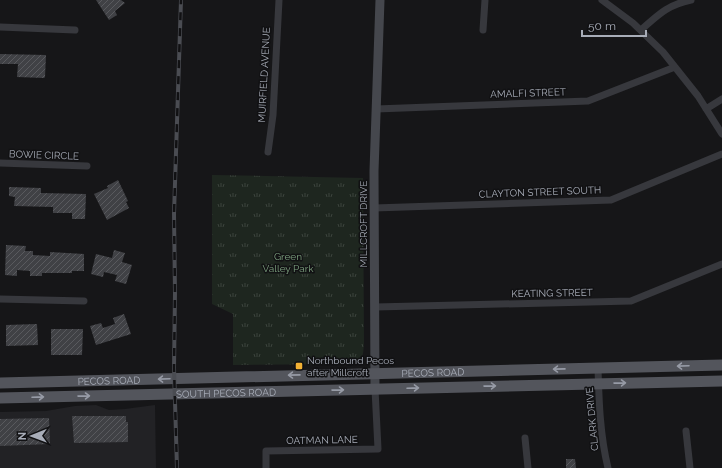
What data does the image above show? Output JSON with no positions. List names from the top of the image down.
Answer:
{
  "streets": {
    "main road": ["PECOS ROAD", "SOUTH PECOS ROAD"],
    "street": [
      "MUIRFIELD AVENUE",
      "AMALFI STREET",
      "BOWIE CIRCLE",
      "CLAYTON STREET SOUTH",
      "MILLCROFT DRIVE",
      "KEATING STREET",
      "CLARK DRIVE",
      "OATMAN LANE"
    ]
  },
  "crossings": [
    ["AMALFI STREET", "MILLCROFT DRIVE"],
    ["CLAYTON STREET SOUTH", "MILLCROFT DRIVE"],
    ["MILLCROFT DRIVE", "KEATING STREET"],
    ["MILLCROFT DRIVE", "PECOS ROAD"],
    ["MILLCROFT DRIVE", "SOUTH PECOS ROAD"],
    ["MILLCROFT DRIVE", "OATMAN LANE"],
    ["PECOS ROAD", "SOUTH PECOS ROAD"],
    ["PECOS ROAD", "CLARK DRIVE"]
  ],
  "one_way": ["SOUTH PECOS ROAD"],
  "parks": ["Green Valley Park"],
  "places": {
    "transit": ["Northbound Pecos after Millcroft"]
  },
  "scale_bar": "50 m",
  "north": "left"
}
